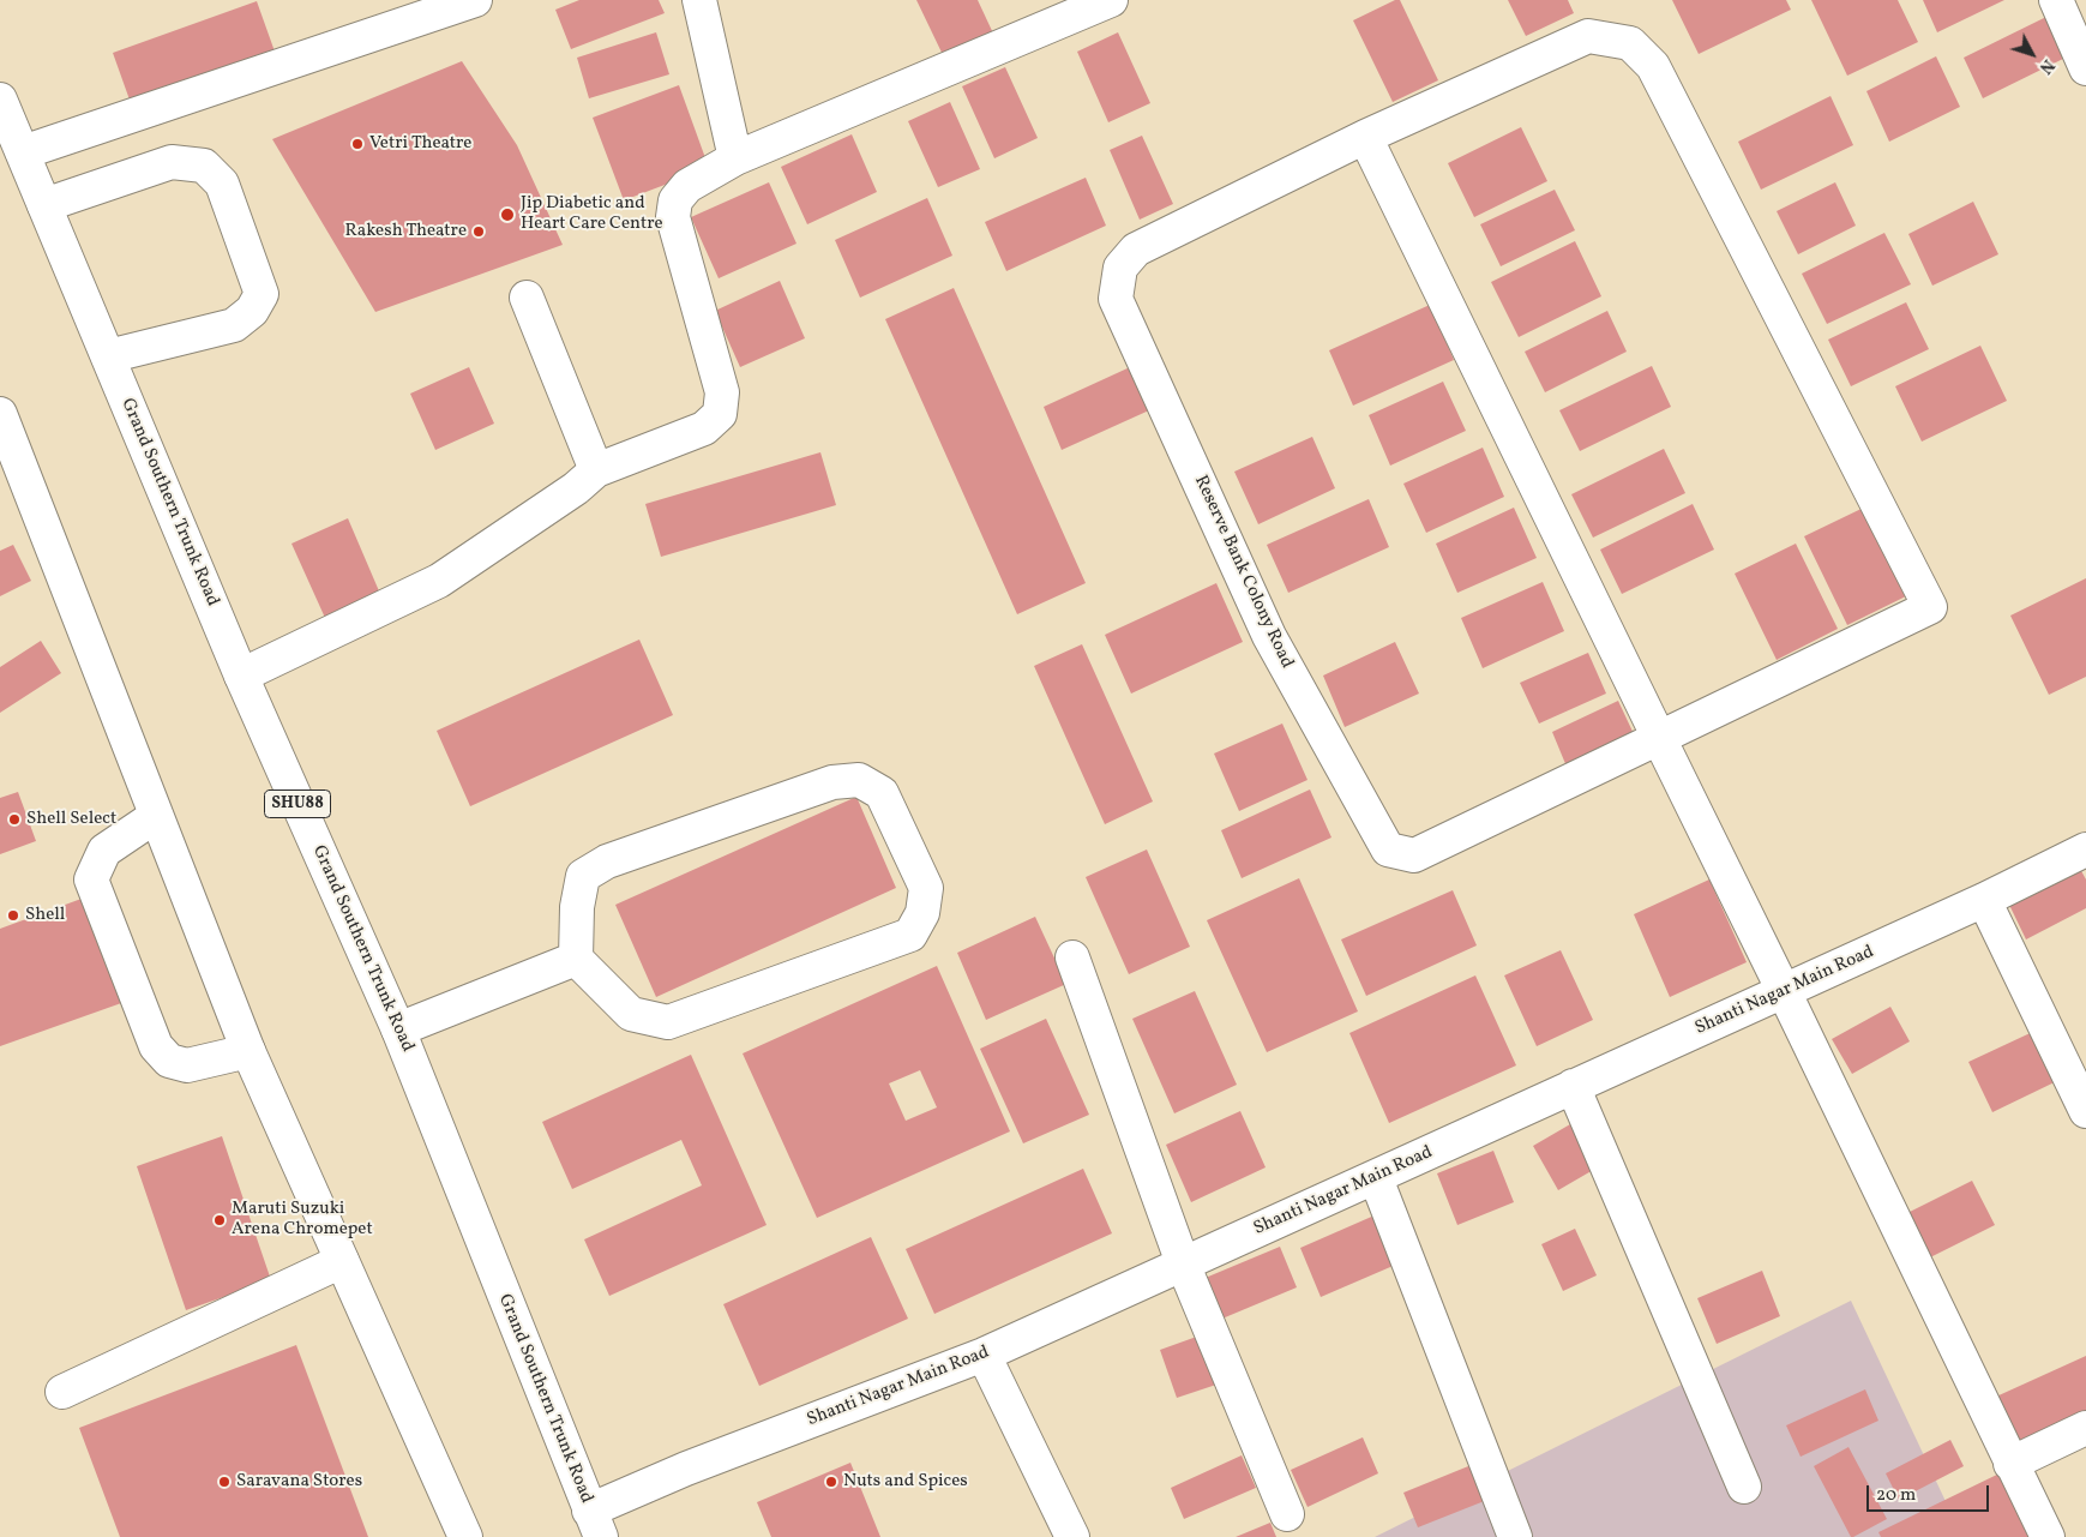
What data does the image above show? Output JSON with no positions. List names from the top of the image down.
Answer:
{
  "streets": {
    "street": [
      "Grand Southern Trunk Road",
      "Reserve Bank Colony Road",
      "SHU88",
      "Shanti Nagar Main Road"
    ]
  },
  "crossings": [
    ["Grand Southern Trunk Road", "Shanti Nagar Main Road"]
  ],
  "places": [
    "Vetri Theatre",
    "Jip Diabetic and Heart Care Centre",
    "Rakesh Theatre",
    "Shell Select",
    "Shell",
    "Maruti Suzuki Arena Chromepet",
    "Saravana Stores",
    "Nuts and Spices"
  ],
  "scale_bar": "20 m",
  "north": "bottom right"
}
